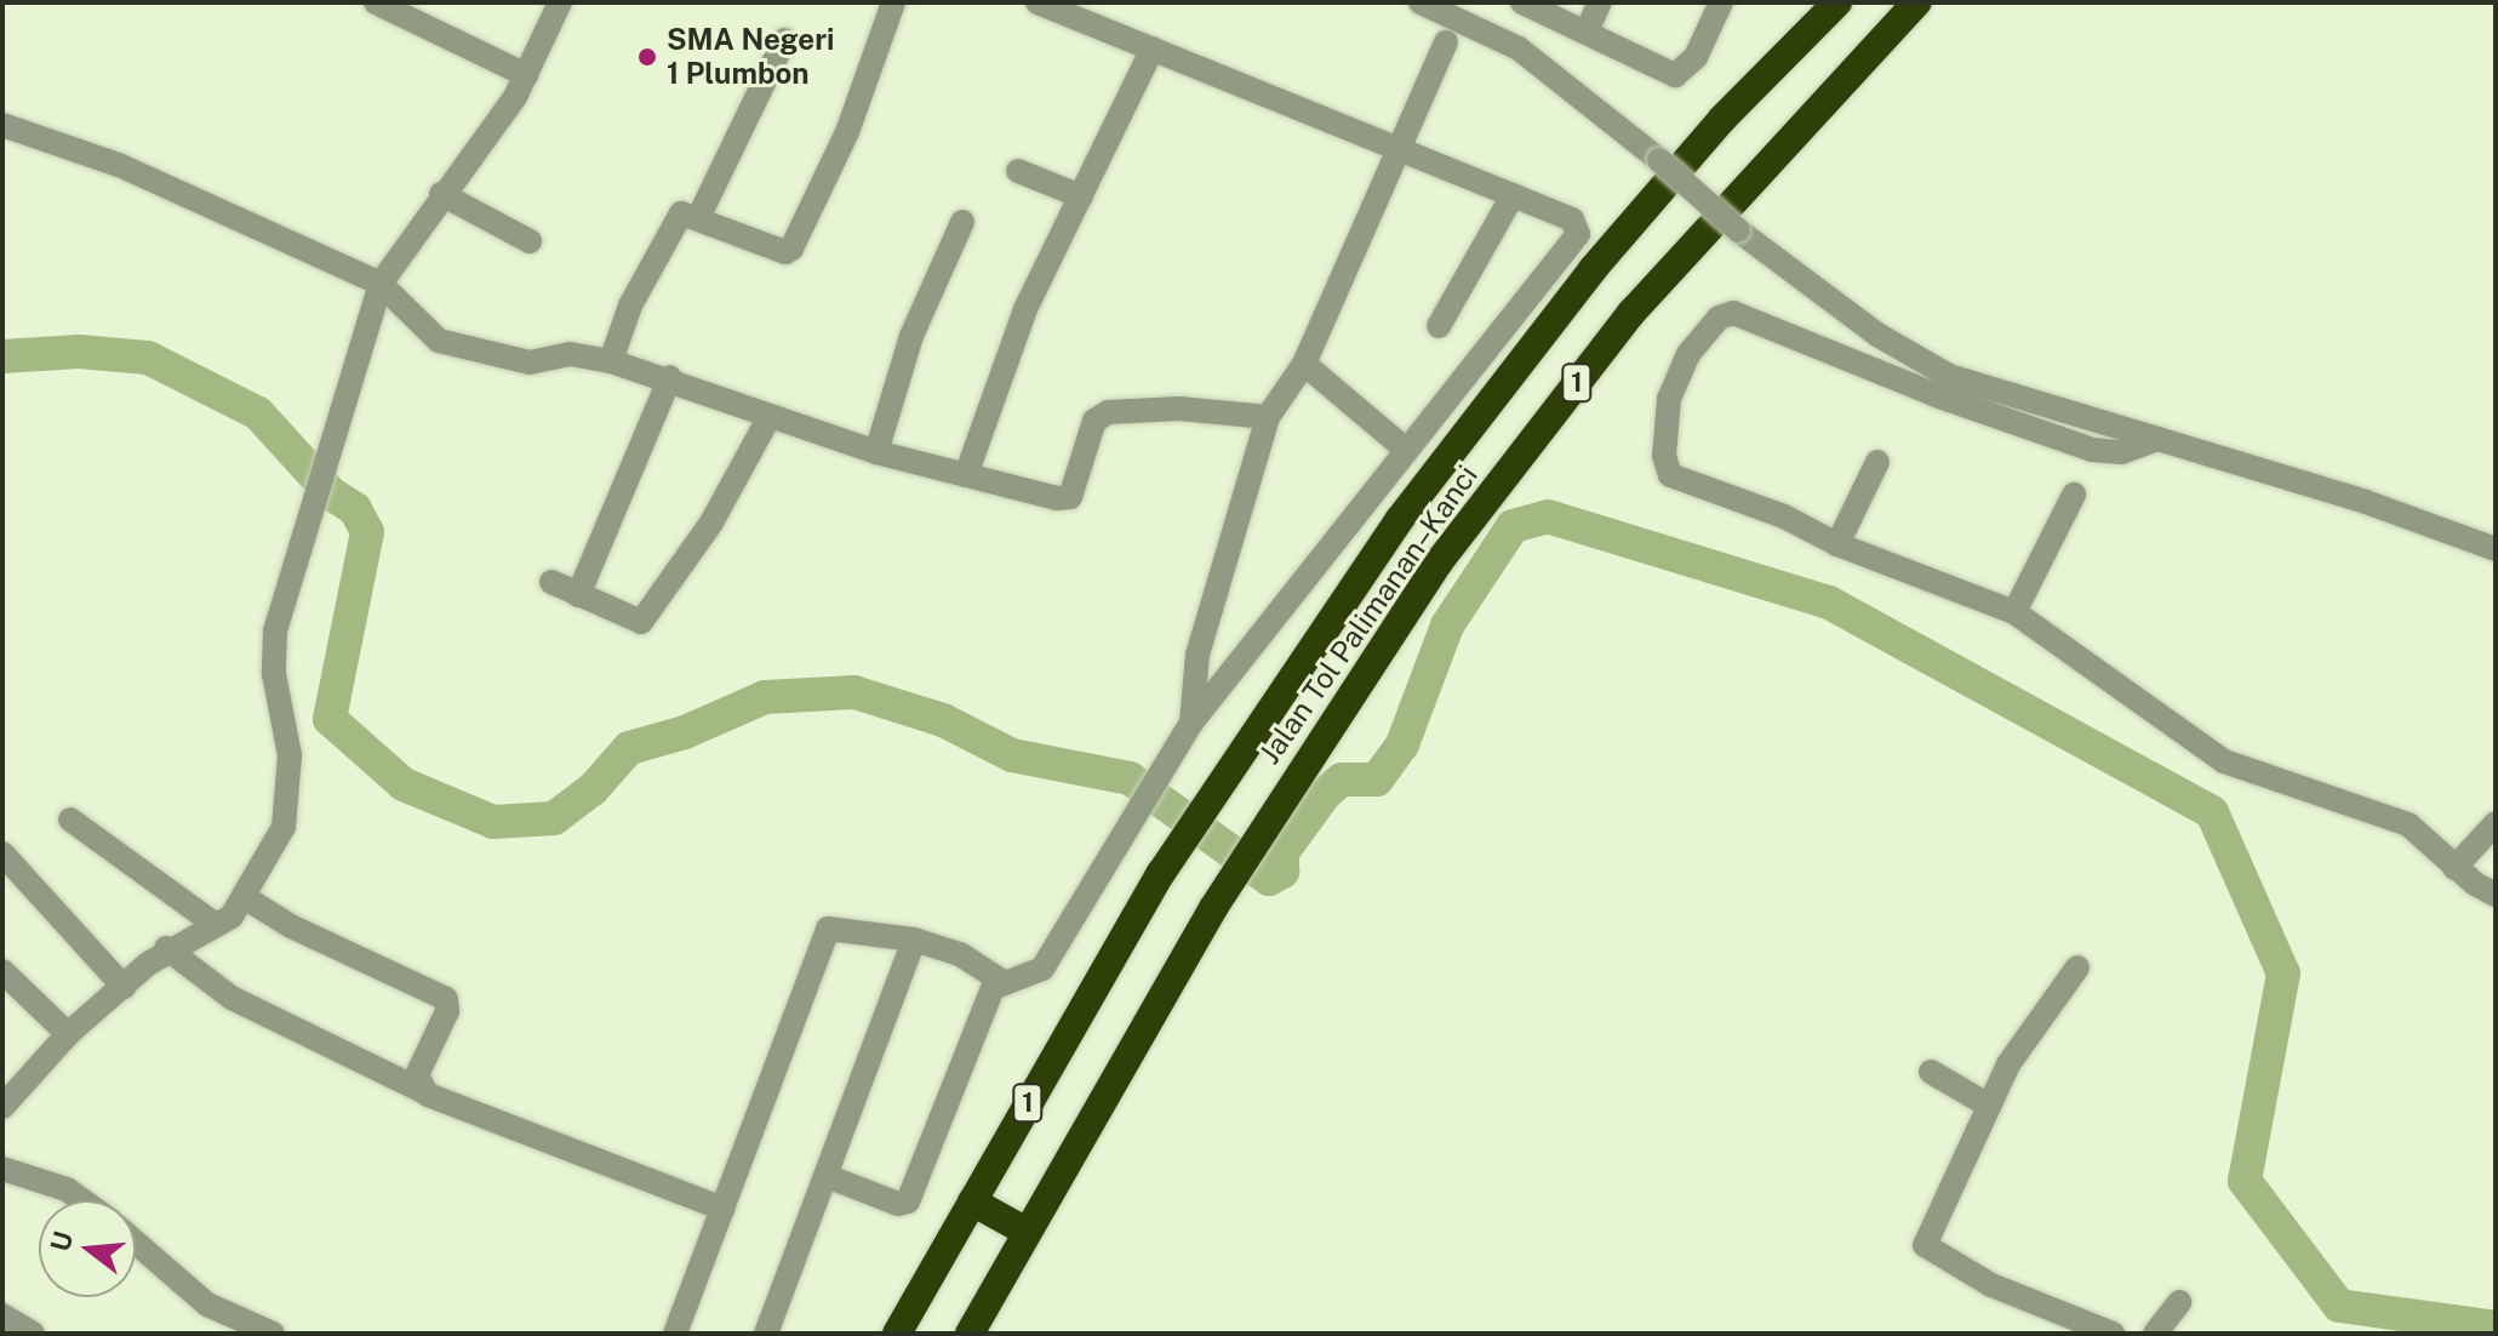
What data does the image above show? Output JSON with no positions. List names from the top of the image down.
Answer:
{
  "streets": {
    "highway": ["1", "Jalan Tol Palimanan–Kanci"]
  },
  "places": ["SMA Negeri 1 Plumbon"],
  "north": "left"
}
